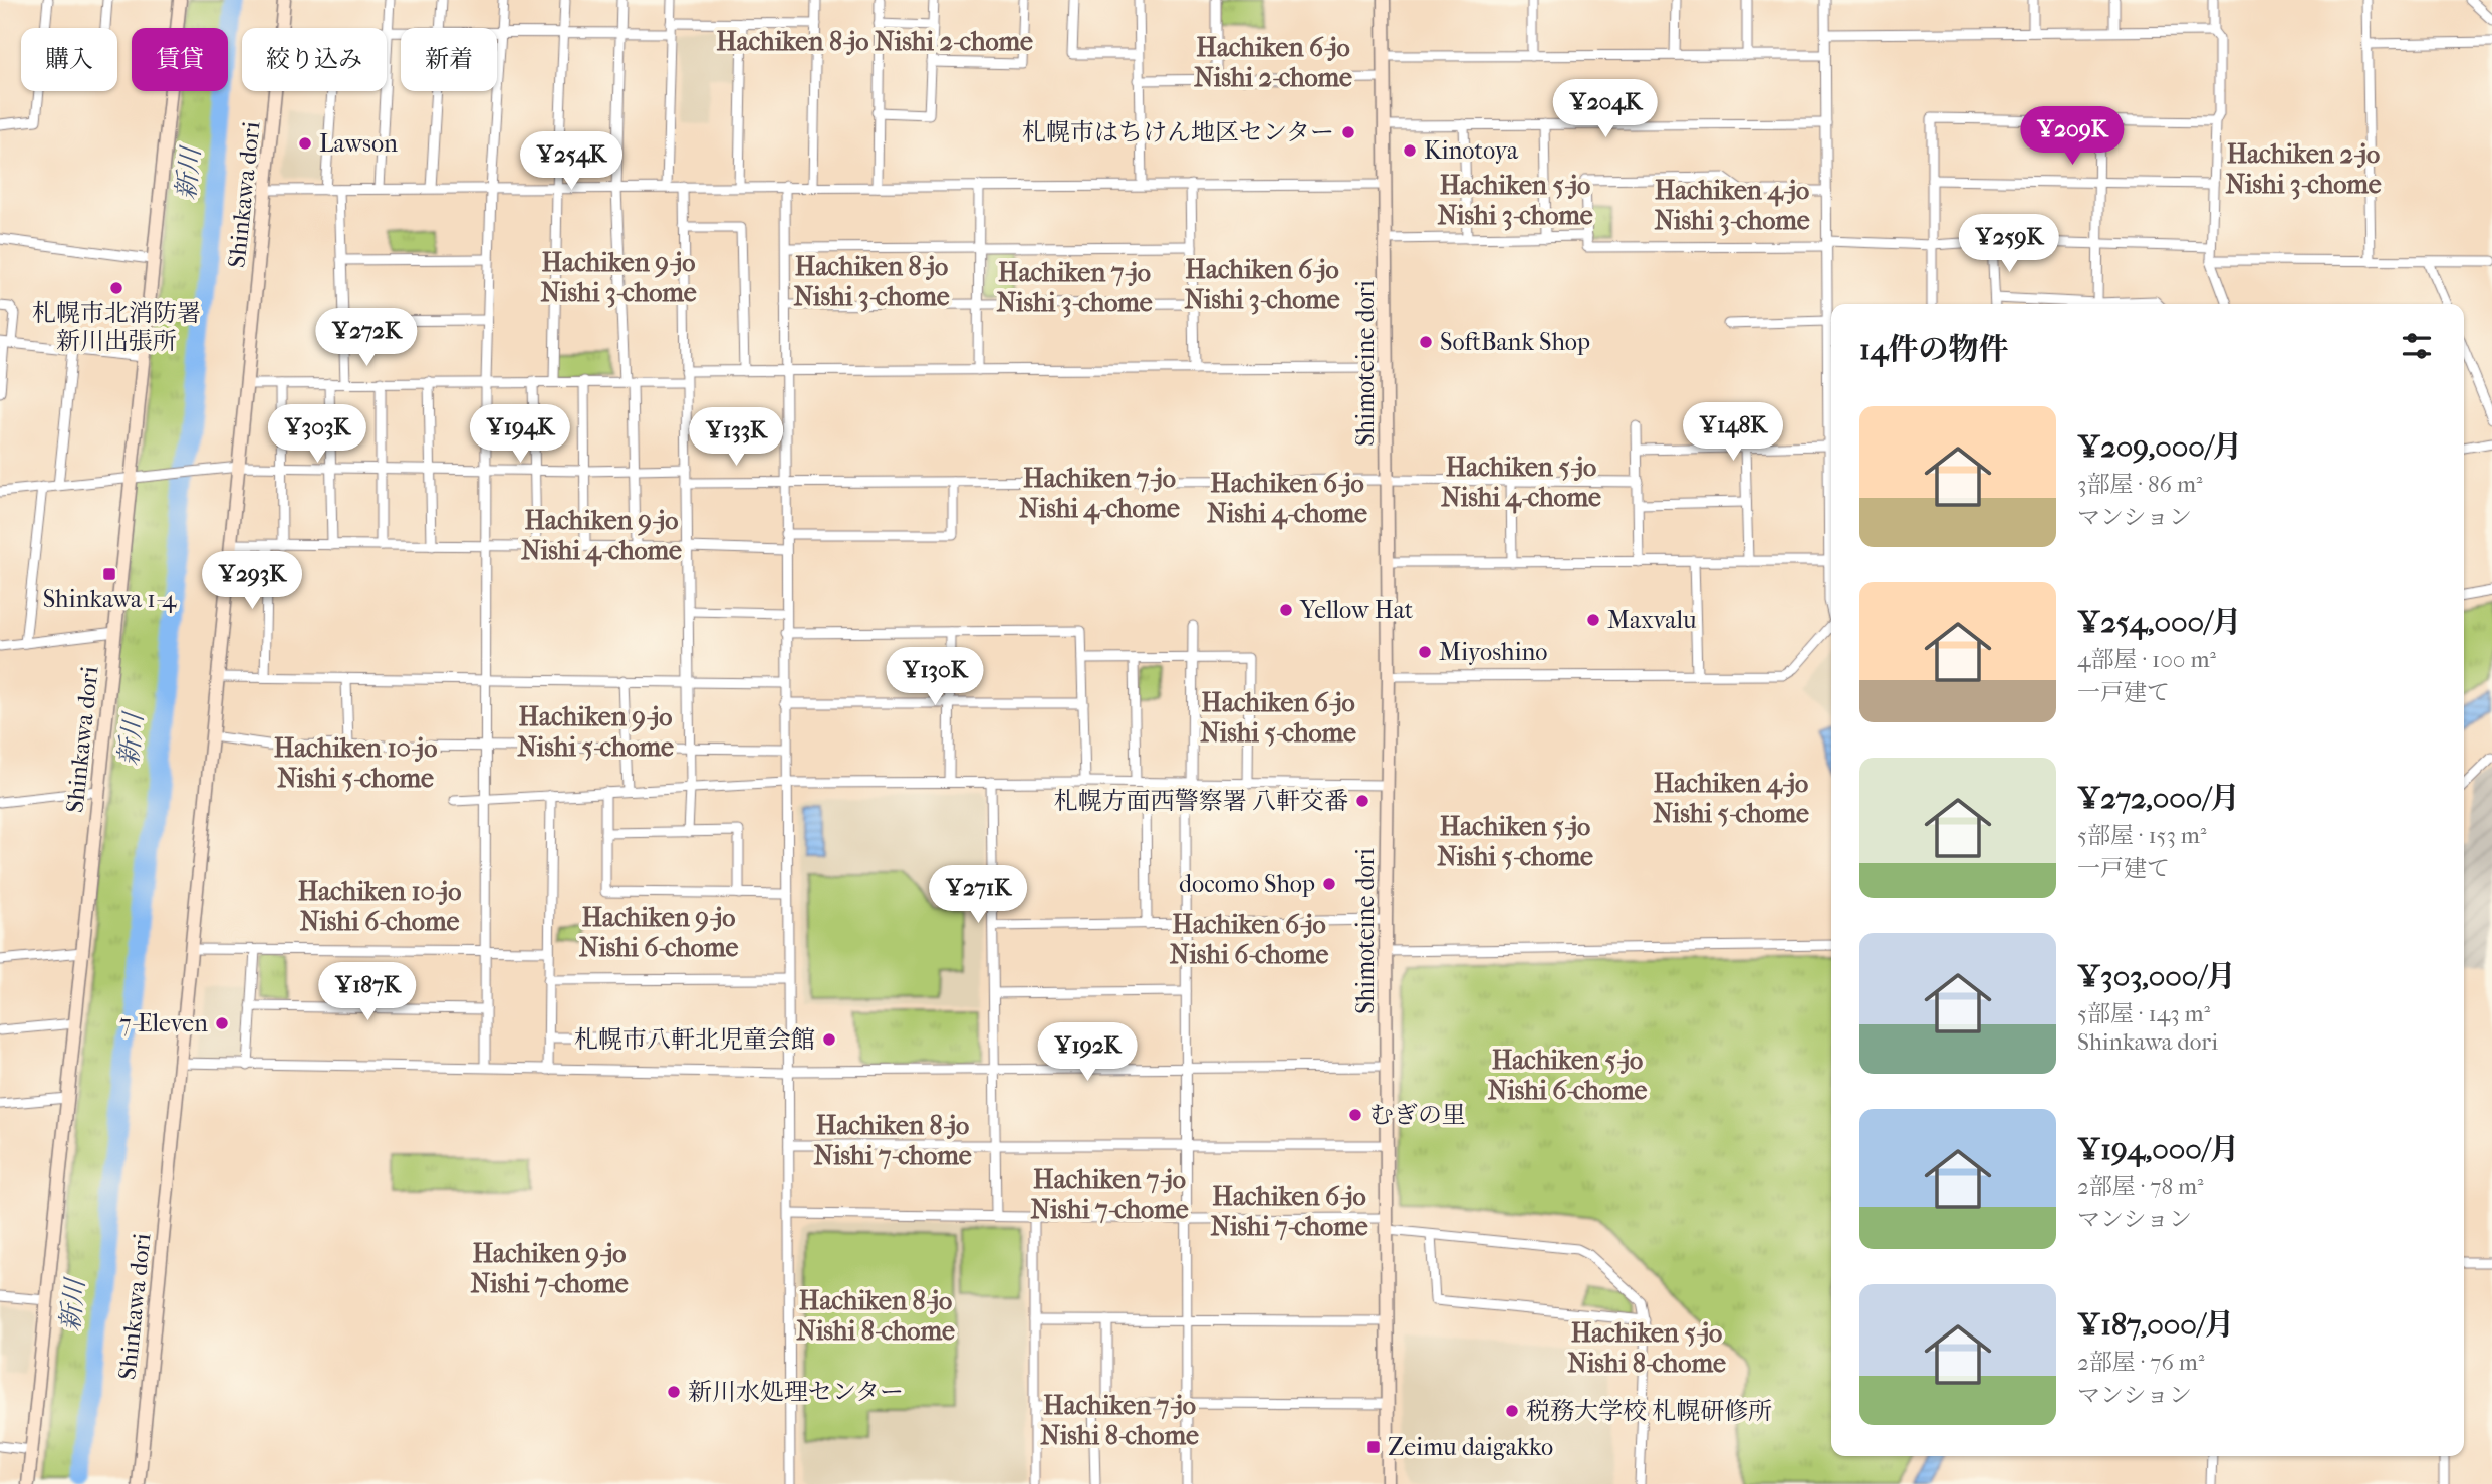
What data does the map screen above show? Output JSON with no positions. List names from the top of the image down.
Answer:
{
  "streets": {
    "street": ["Shinkawa dori", "Shimoteine dori"]
  },
  "districts": [
    "Hachiken 8-jo Nishi 2-chome",
    "Hachiken 6-jo Nishi 2-chome",
    "Hachiken 2-jo Nishi 3-chome",
    "Hachiken 5-jo Nishi 3-chome",
    "Hachiken 4-jo Nishi 3-chome",
    "Hachiken 9-jo Nishi 3-chome",
    "Hachiken 8-jo Nishi 3-chome",
    "Hachiken 6-jo Nishi 3-chome",
    "Hachiken 7-jo Nishi 3-chome",
    "Hachiken 5-jo Nishi 4-chome",
    "Hachiken 7-jo Nishi 4-chome",
    "Hachiken 6-jo Nishi 4-chome",
    "Hachiken 9-jo Nishi 4-chome",
    "Hachiken 6-jo Nishi 5-chome",
    "Hachiken 9-jo Nishi 5-chome",
    "Hachiken 10-jo Nishi 5-chome",
    "Hachiken 4-jo Nishi 5-chome",
    "Hachiken 5-jo Nishi 5-chome",
    "Hachiken 10-jo Nishi 6-chome",
    "Hachiken 9-jo Nishi 6-chome",
    "Hachiken 6-jo Nishi 6-chome",
    "Hachiken 5-jo Nishi 6-chome",
    "Hachiken 8-jo Nishi 7-chome",
    "Hachiken 7-jo Nishi 7-chome",
    "Hachiken 6-jo Nishi 7-chome",
    "Hachiken 9-jo Nishi 7-chome",
    "Hachiken 8-jo Nishi 8-chome",
    "Hachiken 5-jo Nishi 8-chome",
    "Hachiken 7-jo Nishi 8-chome"
  ],
  "water": ["新川"],
  "places": {
    "other": [
      "札幌市はちけん地区センター",
      "Lawson",
      "Kinotoya",
      "札幌市北消防署 新川出張所",
      "SoftBank Shop",
      "Yellow Hat",
      "Maxvalu",
      "Miyoshino",
      "札幌方面西警察署 八軒交番",
      "docomo Shop",
      "7-Eleven",
      "札幌市八軒北児童会館",
      "むぎの里",
      "新川水処理センター",
      "税務大学校 札幌研修所"
    ],
    "transit": ["Shinkawa 1-4", "Zeimu daigakko"]
  },
  "page": {
    "chip": [
      "購入",
      "賃貸",
      "絞り込み",
      "新着"
    ],
    "price": [
      "¥204K",
      "¥209K",
      "¥254K",
      "¥259K",
      "¥272K",
      "¥148K",
      "¥303K",
      "¥194K",
      "¥133K",
      "¥293K",
      "¥130K",
      "¥271K",
      "¥187K",
      "¥192K"
    ],
    "heading": "14件の物件",
    "list": [
      {
        "name": "¥209,000/月",
        "note": "3部屋 · 86 m² · マンション"
      },
      {
        "name": "¥254,000/月",
        "note": "4部屋 · 100 m² · 一戸建て"
      },
      {
        "name": "¥272,000/月",
        "note": "5部屋 · 153 m² · 一戸建て"
      },
      {
        "name": "¥303,000/月",
        "note": "5部屋 · 143 m² · Shinkawa dori"
      },
      {
        "name": "¥194,000/月",
        "note": "2部屋 · 78 m² · マンション"
      },
      {
        "name": "¥187,000/月",
        "note": "2部屋 · 76 m² · マンション"
      }
    ]
  }
}
